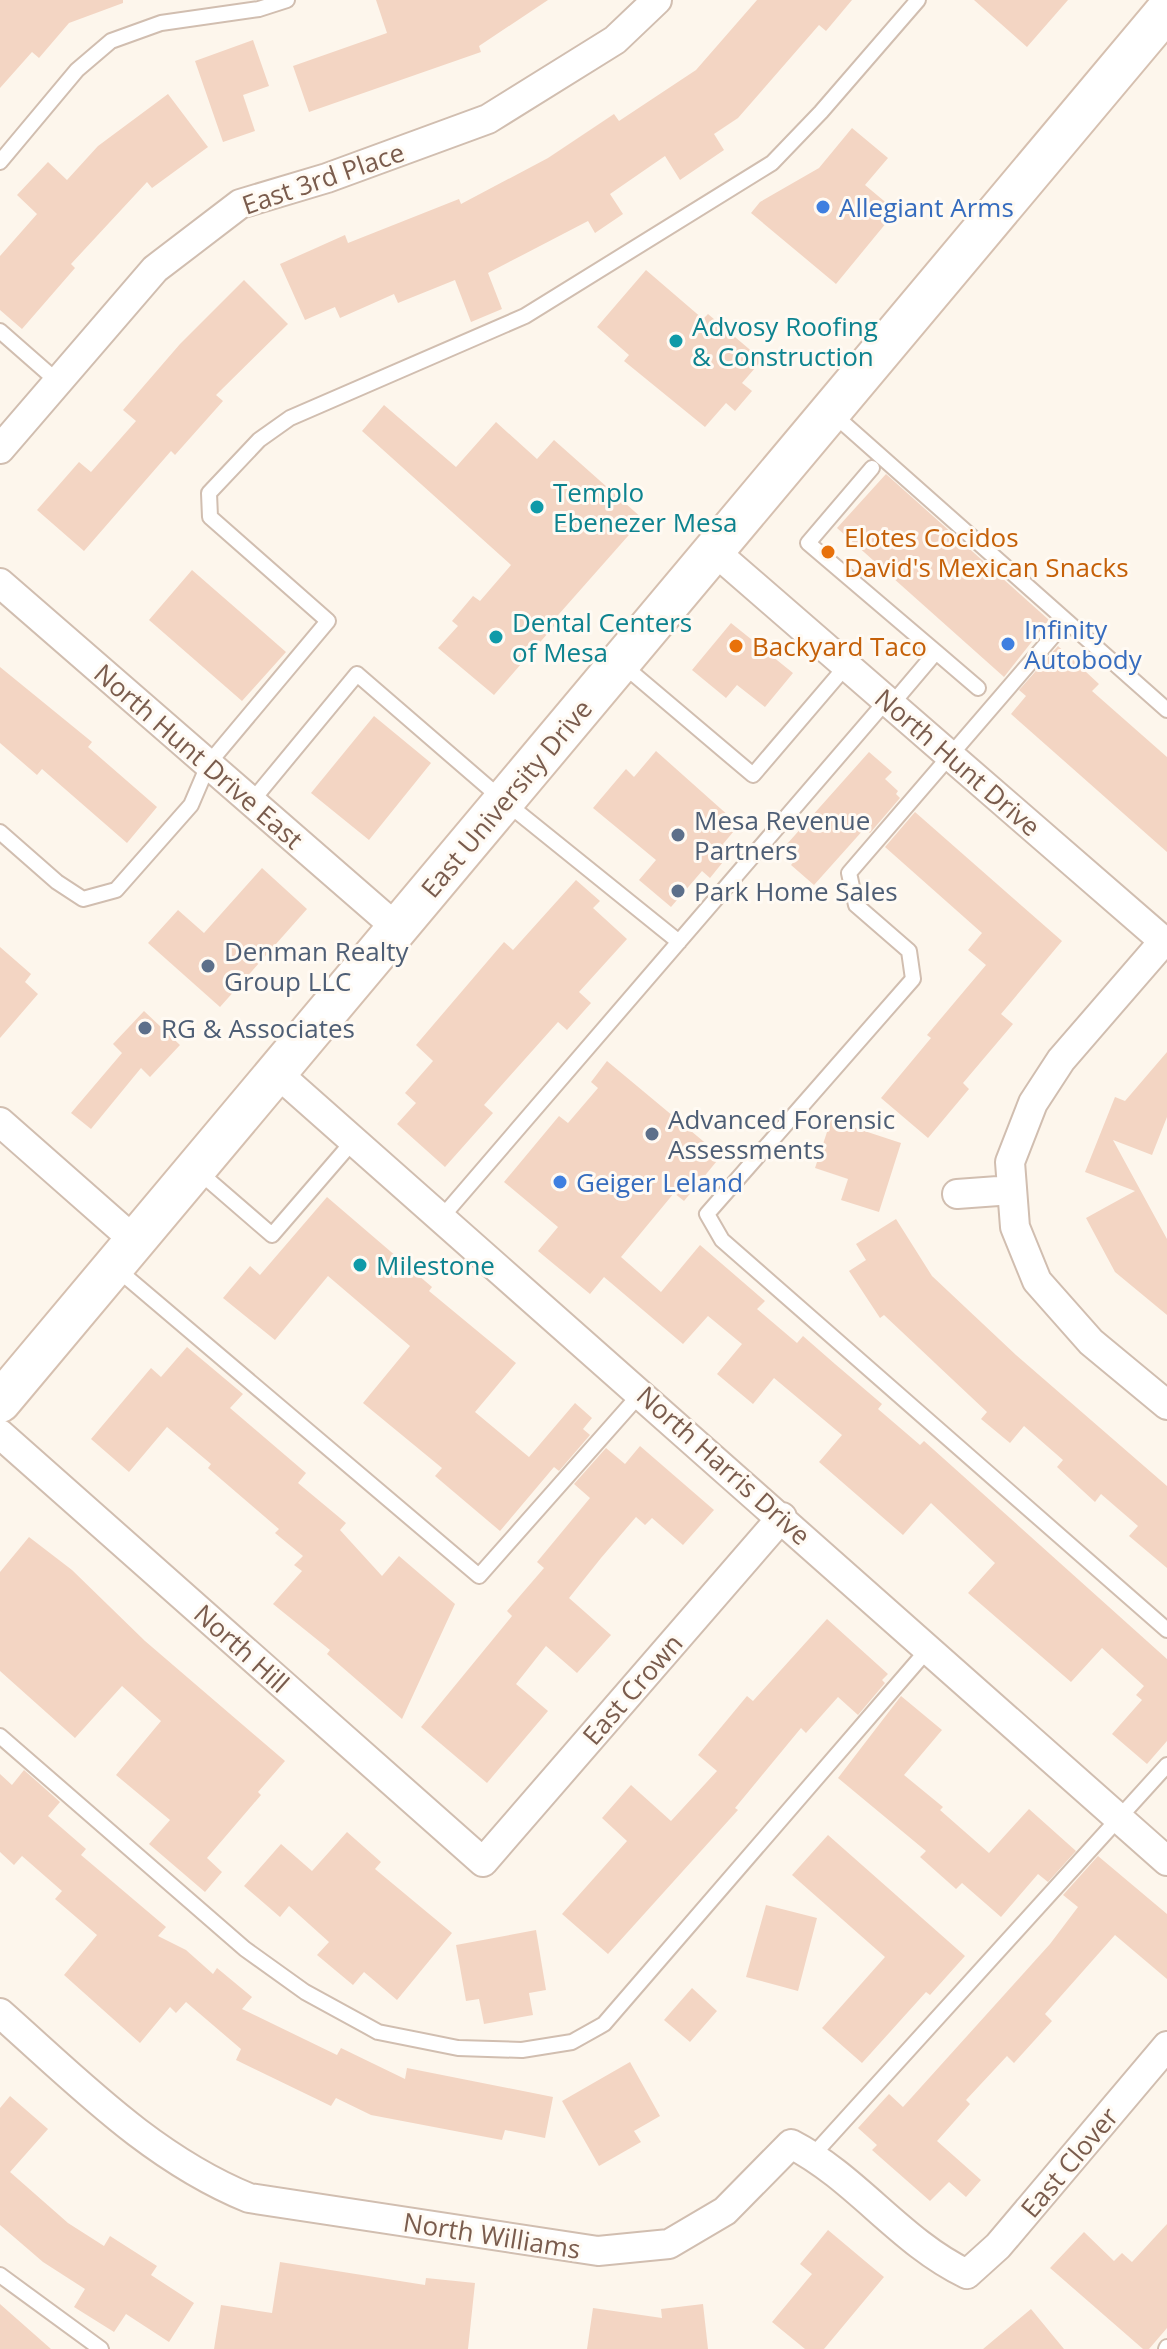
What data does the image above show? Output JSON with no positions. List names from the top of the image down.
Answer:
{
  "streets": {
    "main road": ["East University Drive"],
    "street": [
      "East 3rd Place",
      "North Hunt Drive East",
      "North Hunt Drive",
      "North Harris Drive",
      "North Hill",
      "East Crown",
      "East Clover",
      "North Williams"
    ]
  },
  "crossings": [
    ["North Hunt Drive East", "East University Drive"],
    ["North Hunt Drive", "East University Drive"],
    ["East University Drive", "North Harris Drive"],
    ["North Harris Drive", "East Crown"],
    ["North Hill", "East Crown"],
    ["East Clover", "North Williams"]
  ],
  "places": [
    "Allegiant Arms",
    "Advosy Roofing & Construction",
    "Templo Ebenezer Mesa",
    "Elotes Cocidos David's Mexican Snacks",
    "Dental Centers of Mesa",
    "Infinity Autobody",
    "Backyard Taco",
    "Mesa Revenue Partners",
    "Park Home Sales",
    "Denman Realty Group LLC",
    "RG & Associates",
    "Advanced Forensic Assessments",
    "Geiger Leland",
    "Milestone"
  ]
}
